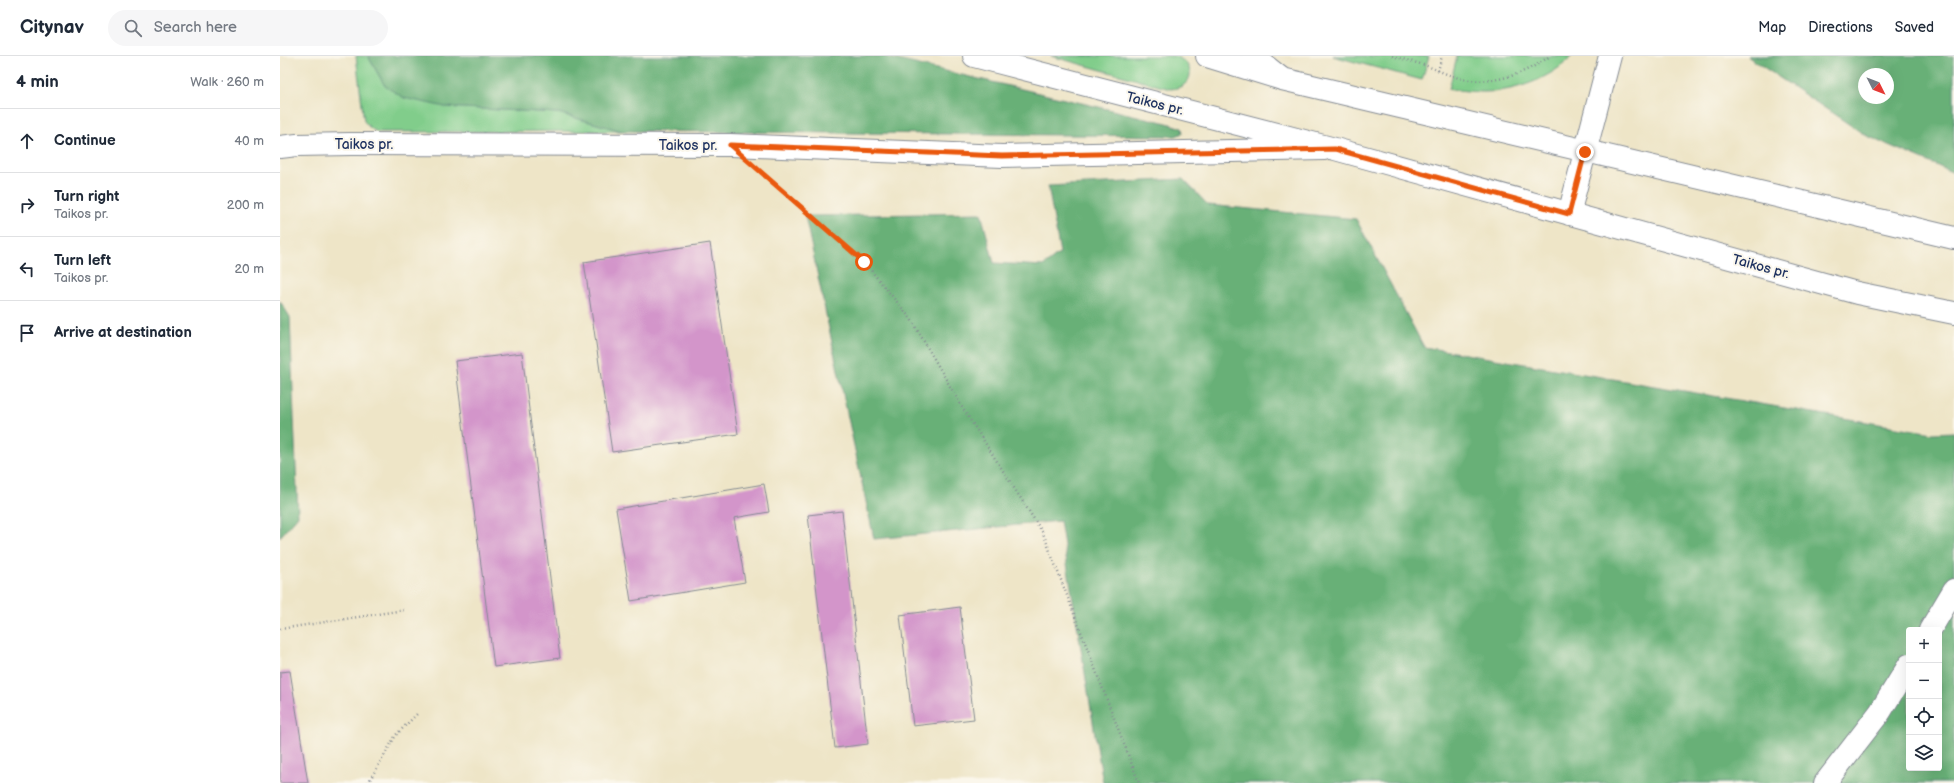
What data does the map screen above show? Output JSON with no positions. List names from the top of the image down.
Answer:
{
  "streets": {
    "main road": ["Taikos pr."]
  },
  "north": "bottom right",
  "page": {
    "header": "Citynav",
    "search": "Search here",
    "nav": ["Map", "Directions", "Saved"],
    "heading": ["4 min", "Walk · 260 m"],
    "list": [
      ["Continue", "40 m"],
      ["Turn right", "Taikos pr.", "200 m"],
      ["Turn left", "Taikos pr.", "20 m"],
      "Arrive at destination"
    ],
    "map_buttons": ["+", "−"]
  }
}
